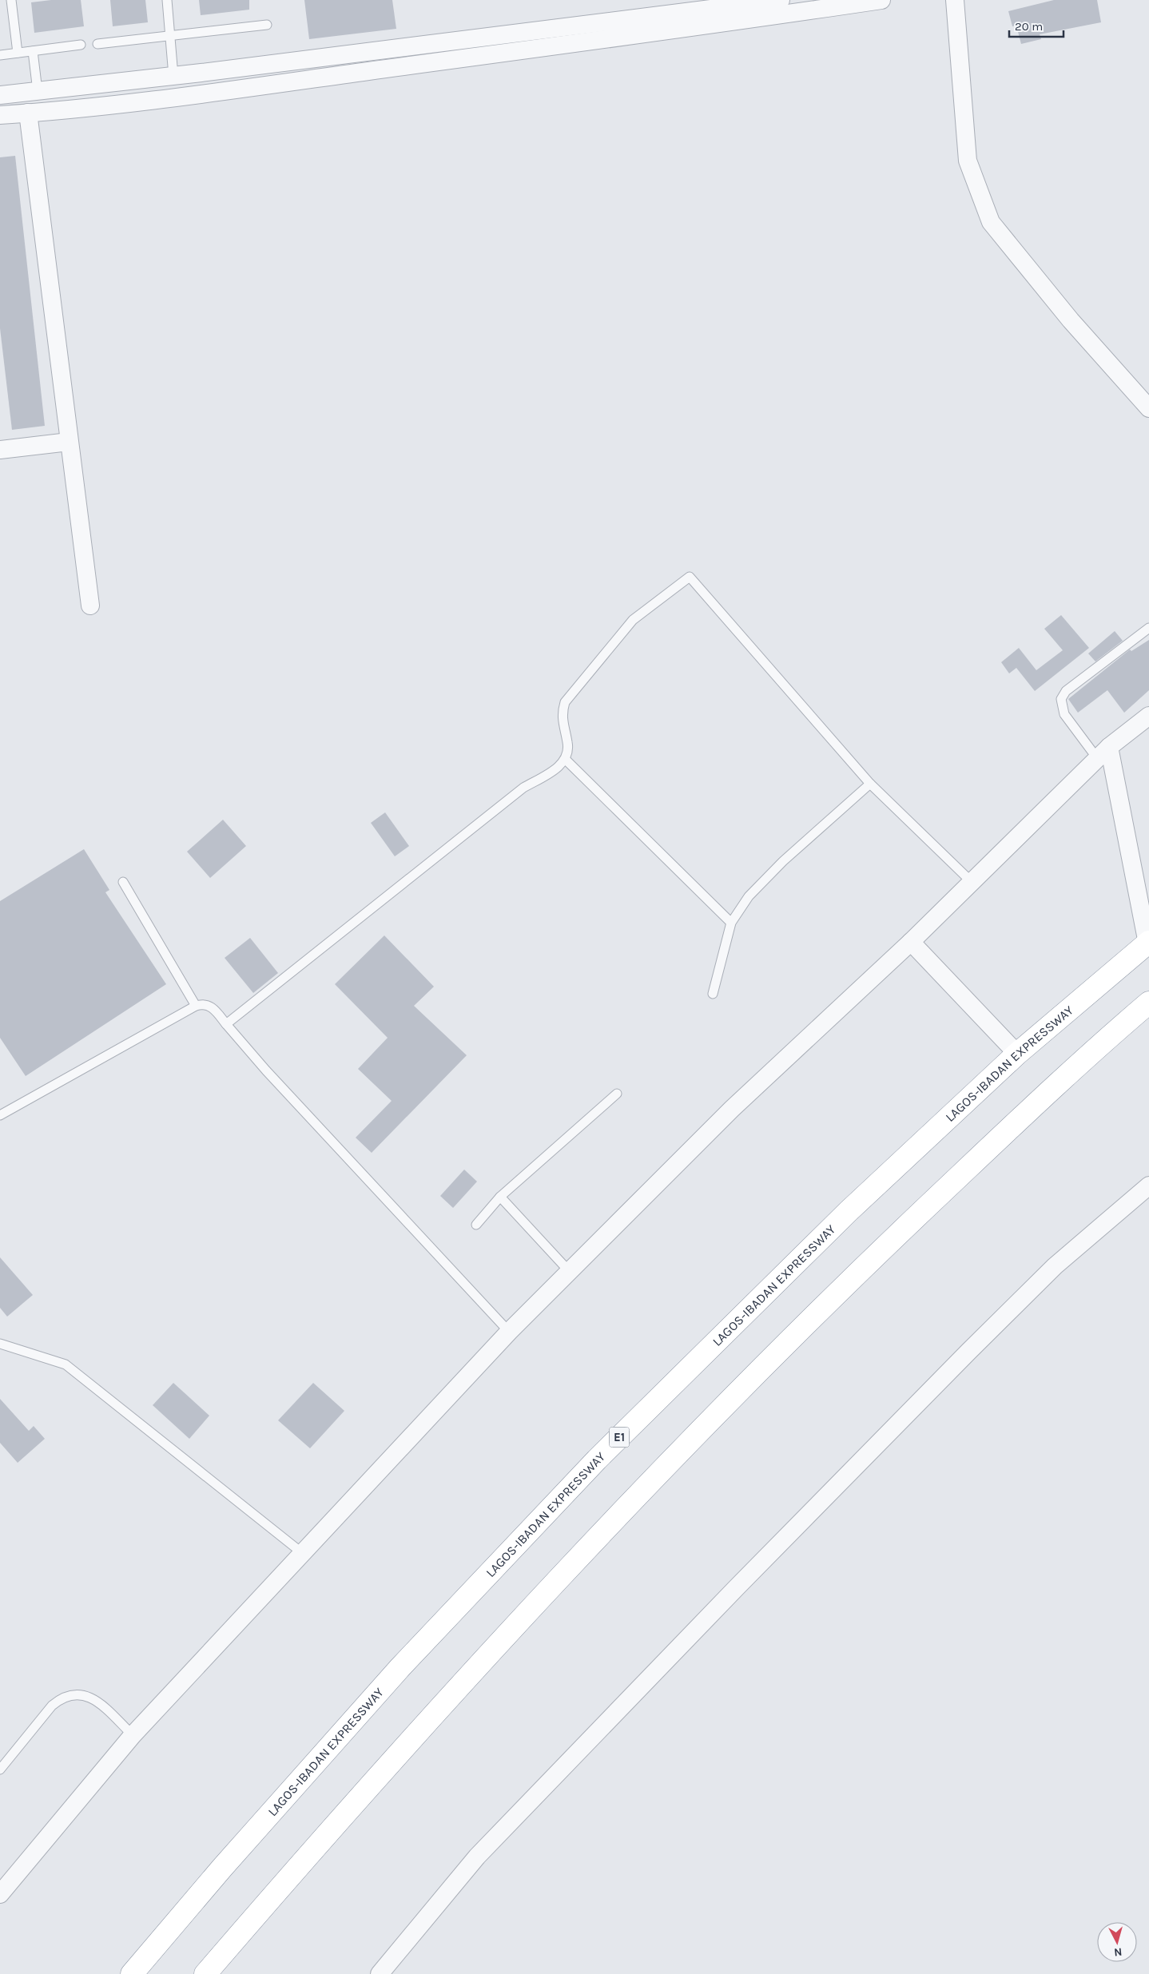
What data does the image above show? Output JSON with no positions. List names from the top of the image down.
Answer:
{
  "streets": {
    "highway": ["LAGOS-IBADAN EXPRESSWAY", "E1"]
  },
  "scale_bar": "20 m",
  "north": "bottom"
}
